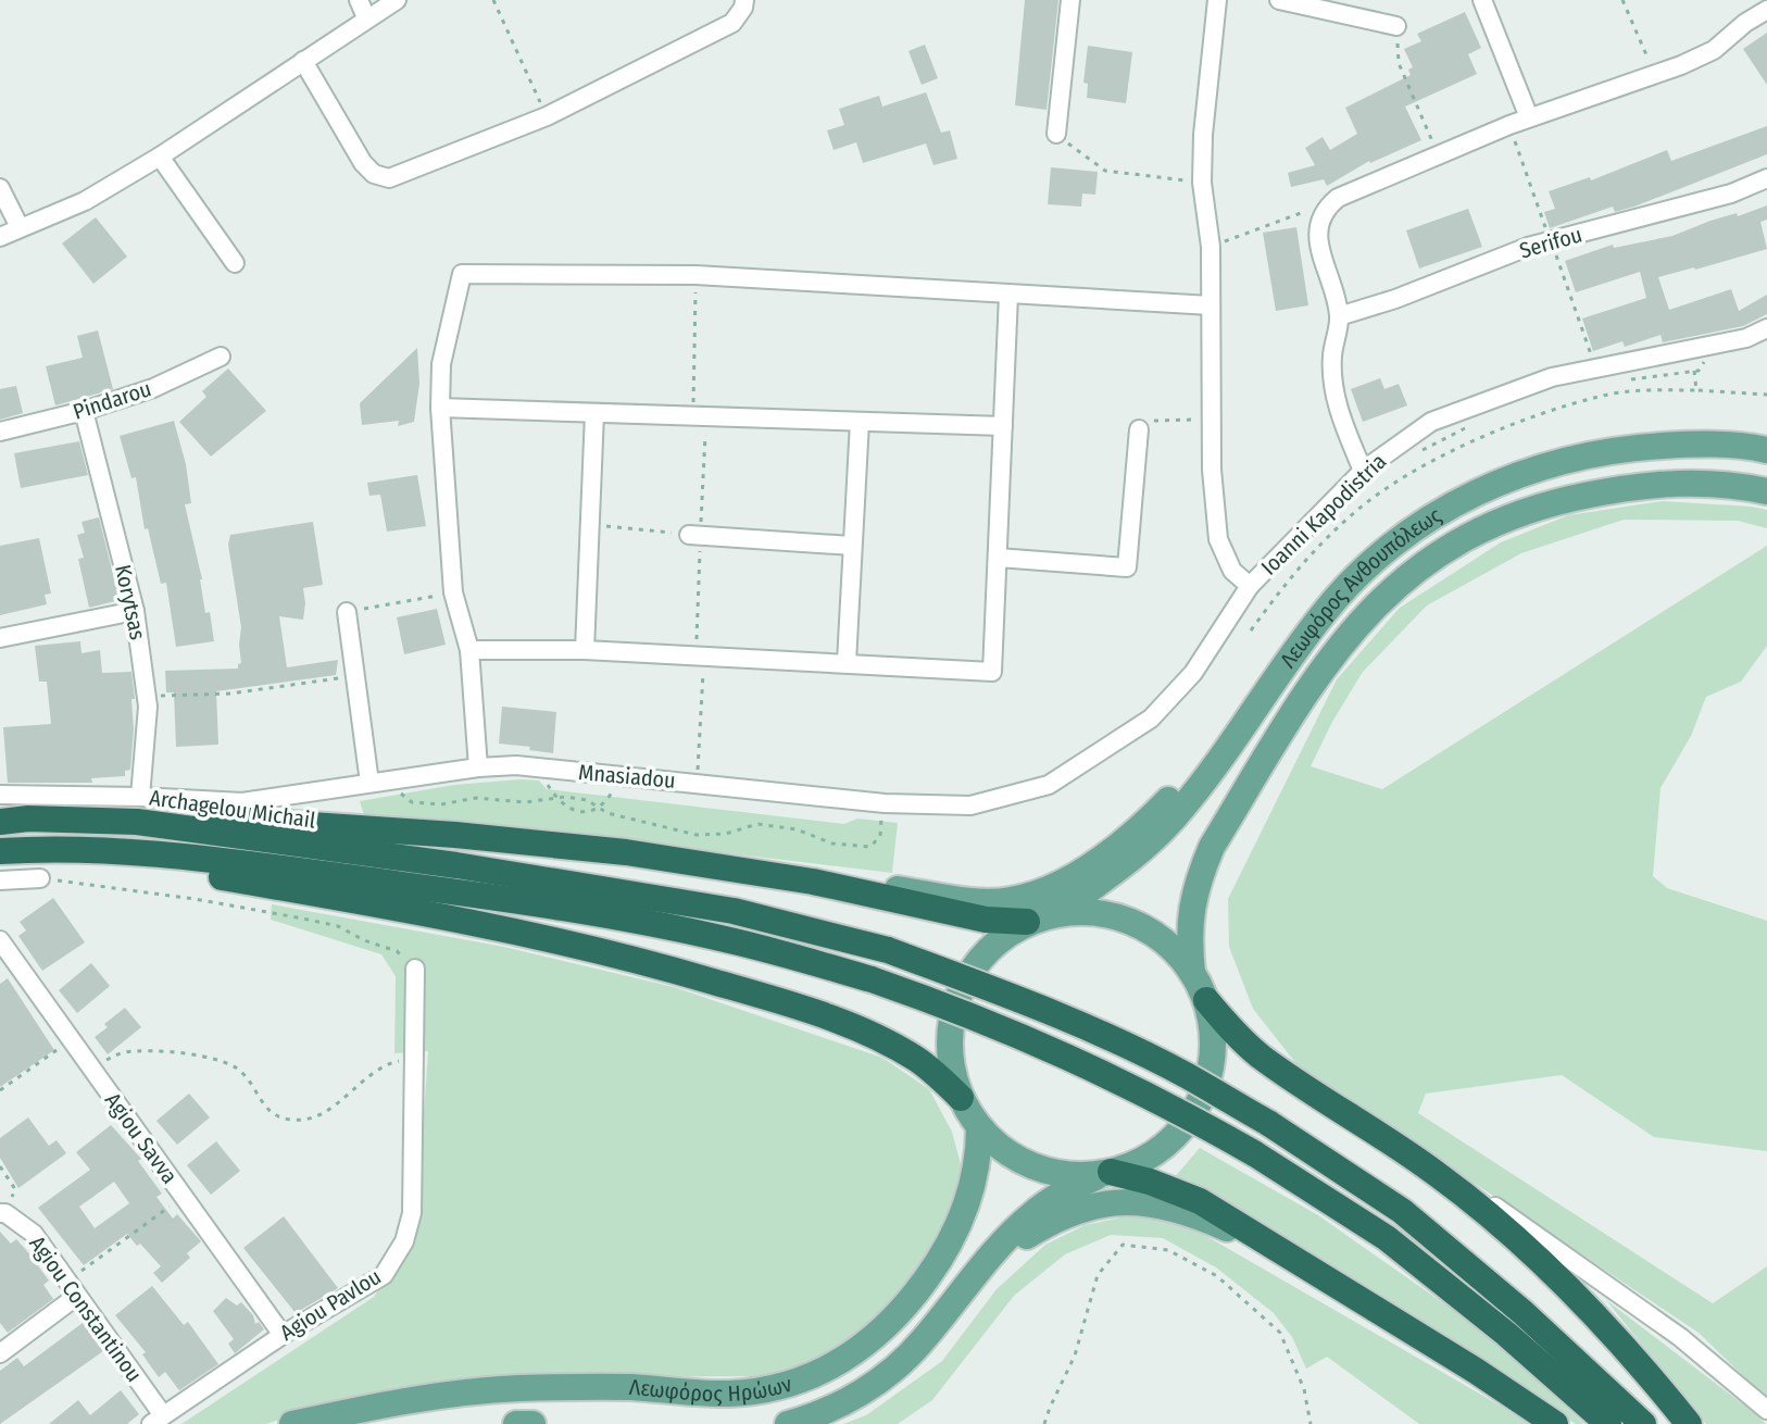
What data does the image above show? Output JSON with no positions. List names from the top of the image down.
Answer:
{
  "streets": {
    "highway": ["Archagelou Michail"],
    "main road": ["Λεωφόρος Ανθουπόλεως", "Λεωφόρος Ηρώων"],
    "street": [
      "Serifou",
      "Pindarou",
      "Ioanni Kapodistria",
      "Korytsas",
      "Mnasiadou",
      "Agiou Savva",
      "Agiou Pavlou",
      "Agiou Constantinou"
    ]
  },
  "crossings": [
    ["Pindarou", "Korytsas"],
    ["Ioanni Kapodistria", "Mnasiadou"],
    ["Λεωφόρος Ανθουπόλεως", "Λεωφόρος Ηρώων"],
    ["Korytsas", "Mnasiadou"],
    ["Korytsas", "Archagelou Michail"],
    ["Mnasiadou", "Archagelou Michail"],
    ["Agiou Savva", "Agiou Pavlou"],
    ["Agiou Pavlou", "Agiou Constantinou"]
  ]
}
